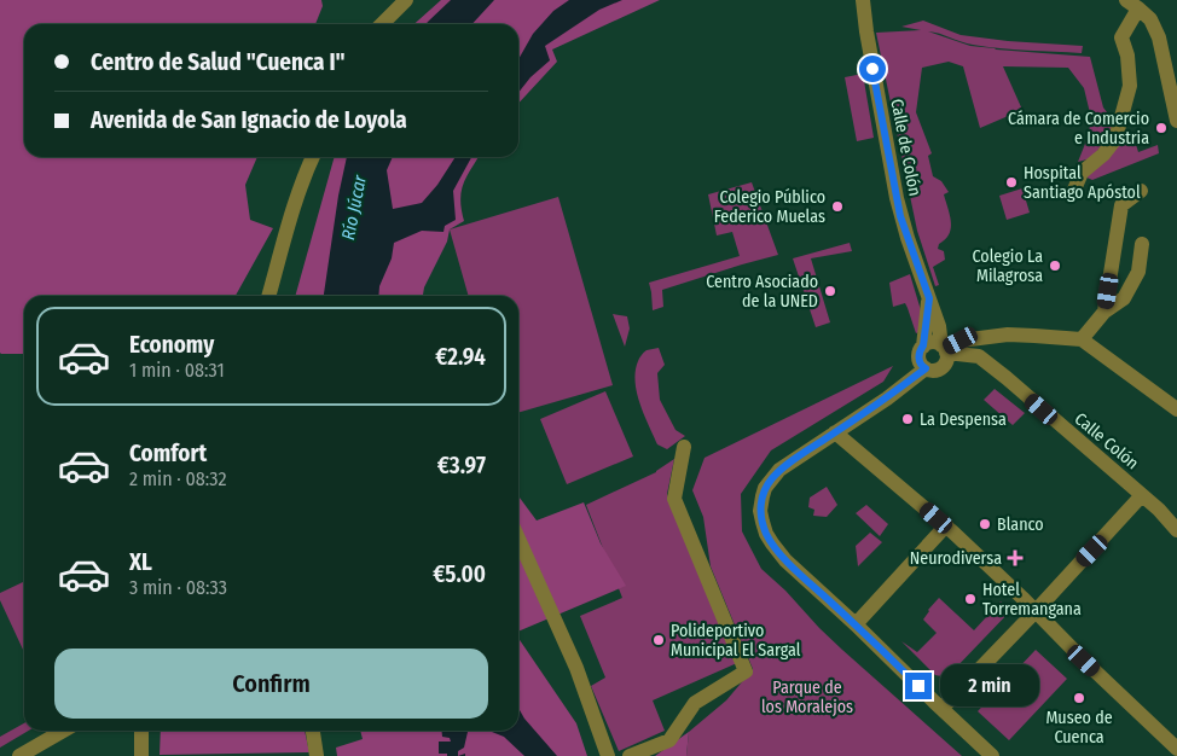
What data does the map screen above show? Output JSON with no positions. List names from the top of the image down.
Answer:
{
  "streets": {
    "street": ["Calle de Colón", "Calle Colón"]
  },
  "crossings": [
    ["Calle de Colón", "Calle Colón"]
  ],
  "water": ["Río Júcar"],
  "parks": ["Parque de los Moralejos"],
  "places": {
    "other": [
      "Cámara de Comercio e Industria",
      "Hospital Santiago Apóstol",
      "Colegio Público Federico Muelas",
      "Colegio La Milagrosa",
      "Centro Asociado de la UNED",
      "La Despensa",
      "Blanco",
      "Hotel Torremangana",
      "Polideportivo Municipal El Sargal",
      "Museo de Cuenca"
    ],
    "health": ["Neurodiversa"]
  },
  "page": {
    "banner": ["Centro de Salud \"Cuenca I\"", "Avenida de San Ignacio de Loyola"],
    "list": [
      {
        "name": "Economy",
        "note": "1 min · 08:31",
        "value": "€2.94"
      },
      {
        "name": "Comfort",
        "note": "2 min · 08:32",
        "value": "€3.97"
      },
      {
        "name": "XL",
        "note": "3 min · 08:33",
        "value": "€5.00"
      }
    ],
    "buttons": "Confirm",
    "bubble": "2 min"
  }
}
